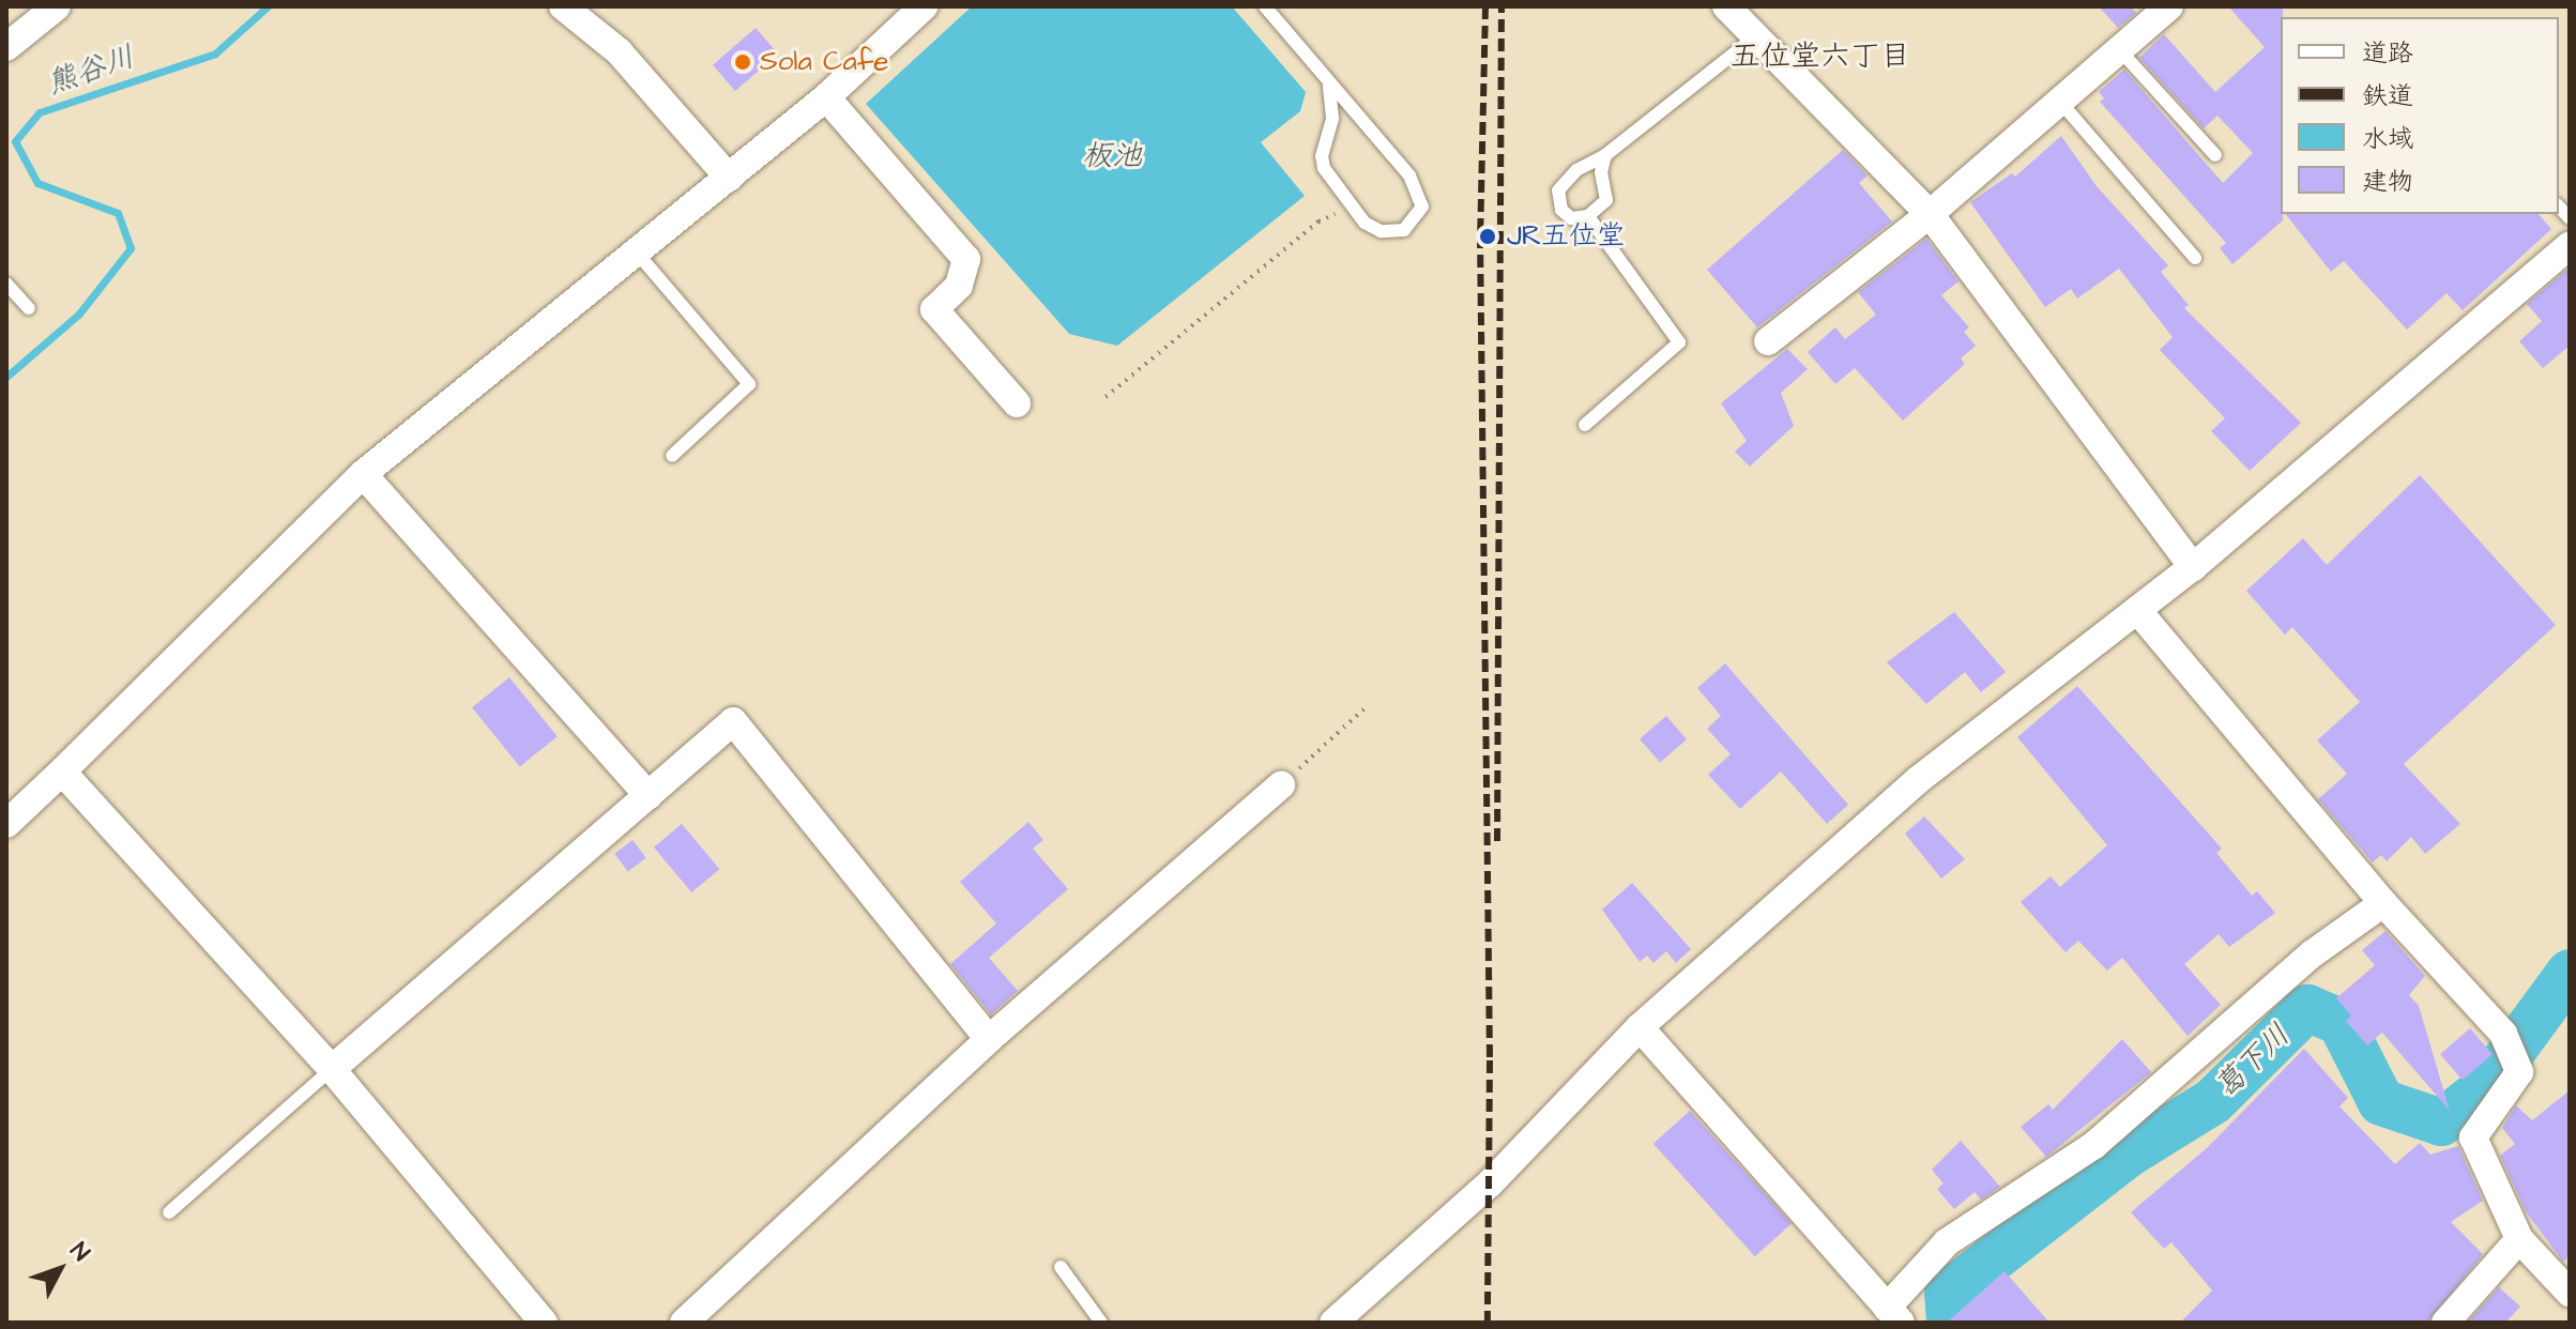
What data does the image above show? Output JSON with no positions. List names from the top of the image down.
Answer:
{
  "districts": ["五位堂六丁目"],
  "water": ["熊谷川", "板池", "葛下川"],
  "places": ["Sola Cafe", "JR五位堂"],
  "legend": [
    "道路",
    "鉄道",
    "水域",
    "建物"
  ],
  "north": "top right"
}
